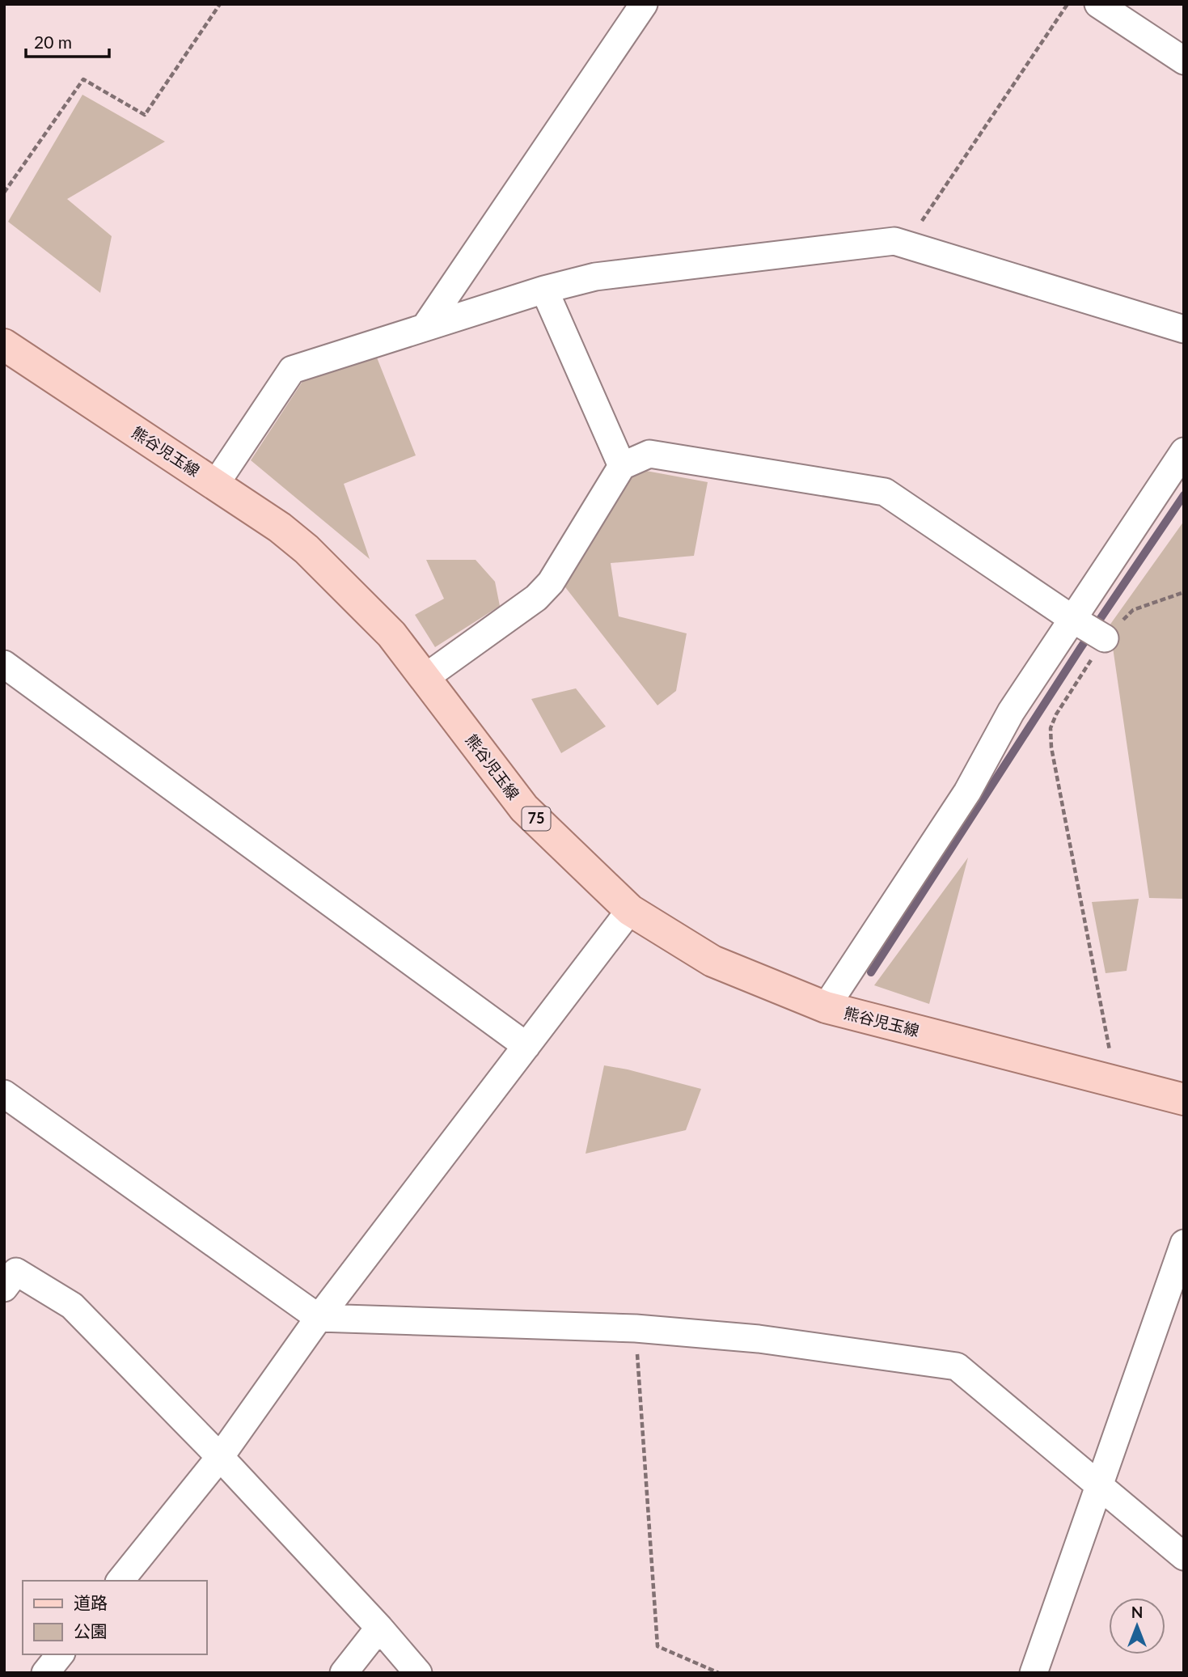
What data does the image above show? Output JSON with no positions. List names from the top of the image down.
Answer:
{
  "streets": {
    "main road": ["熊谷児玉線", "75"]
  },
  "legend": ["道路", "公園"],
  "scale_bar": "20 m",
  "north": "top"
}
